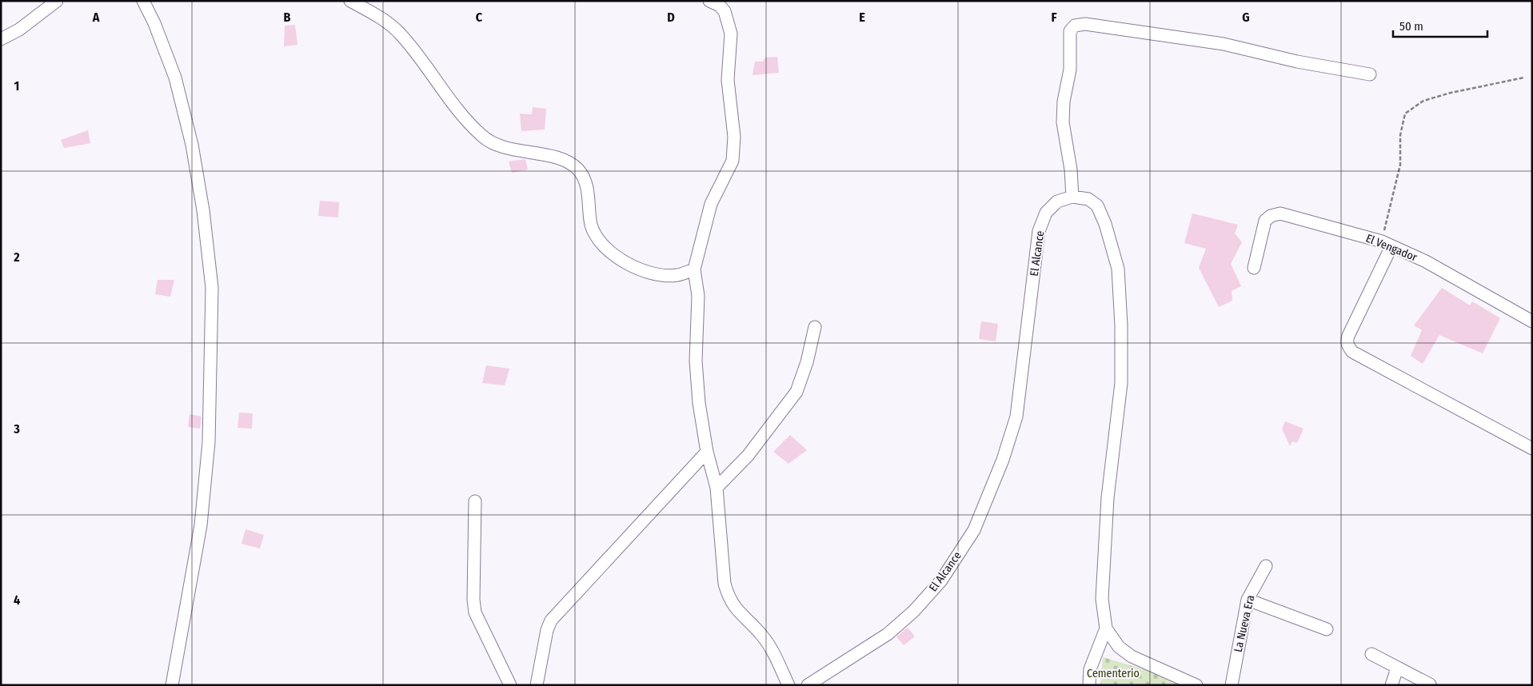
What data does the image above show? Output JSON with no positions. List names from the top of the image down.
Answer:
{
  "streets": {
    "street": ["El Vengador", "El Alcance", "La Nueva Era"]
  },
  "parks": ["Cementerio"],
  "scale_bar": "50 m",
  "grid": {
    "columns": [
      "A",
      "B",
      "C",
      "D",
      "E",
      "F",
      "G"
    ],
    "rows": [
      "1",
      "2",
      "3",
      "4"
    ]
  }
}
